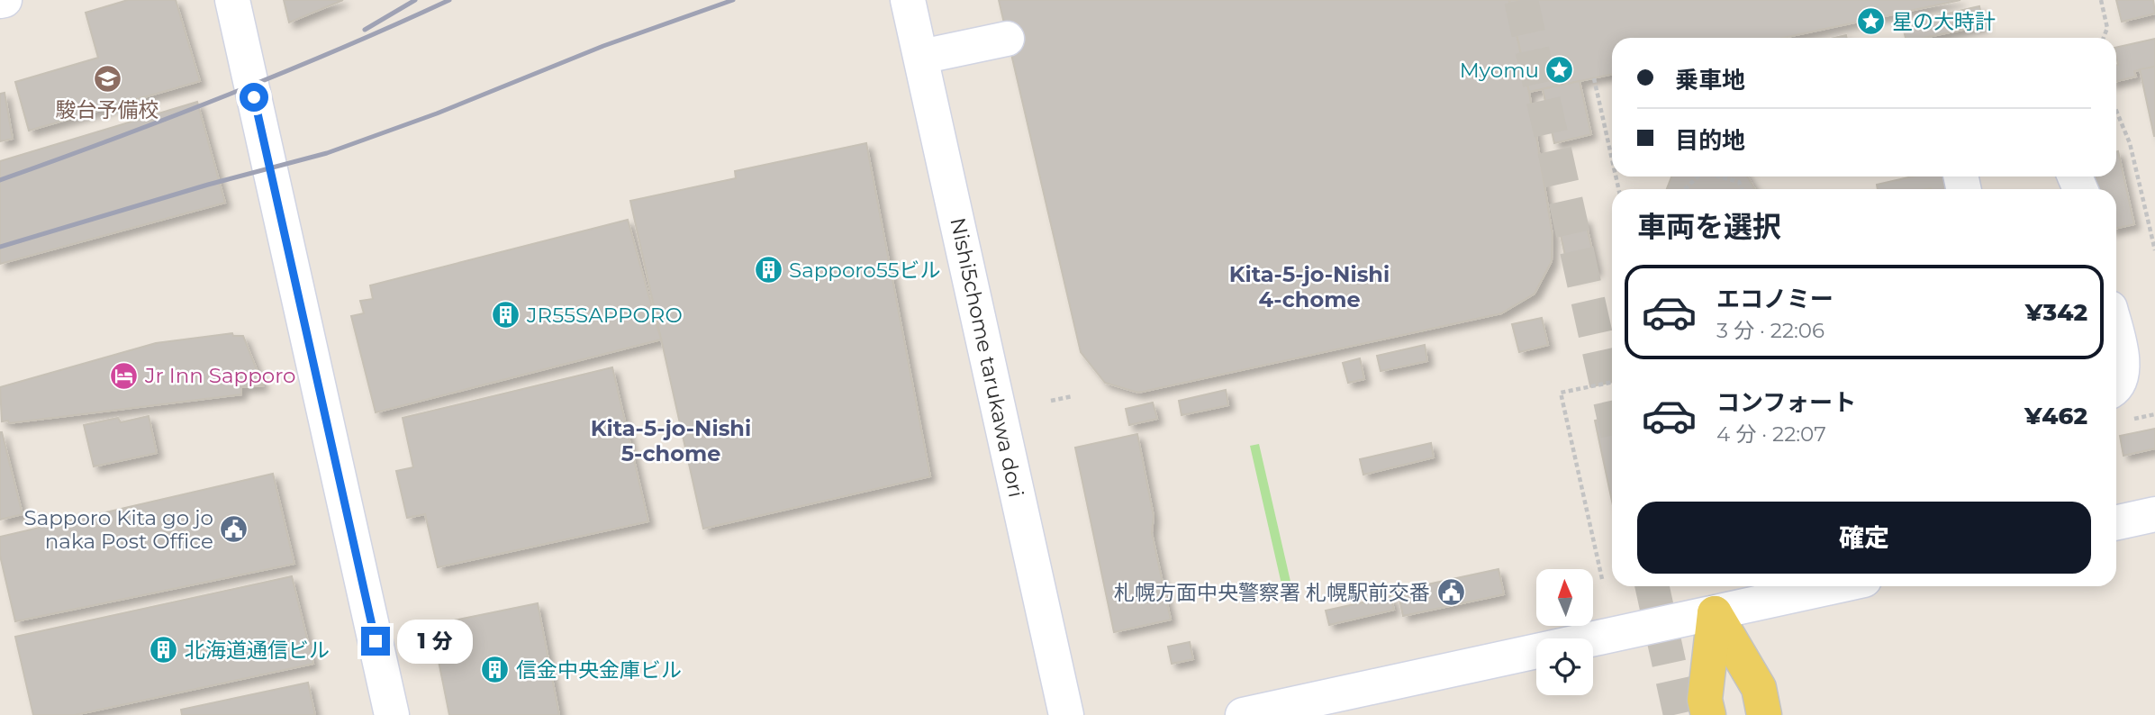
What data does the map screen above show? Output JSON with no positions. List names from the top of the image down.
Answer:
{
  "streets": {
    "street": ["Nishi5chome tarukawa dori"]
  },
  "districts": ["Kita-5-jo-Nishi 4-chome", "Kita-5-jo-Nishi 5-chome"],
  "places": {
    "place": ["星の大時計", "Myomu"],
    "school or university": ["駿台予備校"],
    "building": [
      "Sapporo55ビル",
      "JR55SAPPORO",
      "北海道通信ビル",
      "信金中央金庫ビル"
    ],
    "hotel": ["Jr Inn Sapporo"],
    "public building": ["Sapporo Kita go jo naka Post Office", "札幌方面中央警察署 札幌駅前交番"]
  },
  "north": "top",
  "page": {
    "banner": ["乗車地", "目的地"],
    "heading": "車両を選択",
    "list": [
      {
        "name": "エコノミー",
        "note": "3 分 · 22:06",
        "value": "¥342"
      },
      {
        "name": "コンフォート",
        "note": "4 分 · 22:07",
        "value": "¥462"
      }
    ],
    "buttons": "確定",
    "bubble": "1 分"
  }
}
